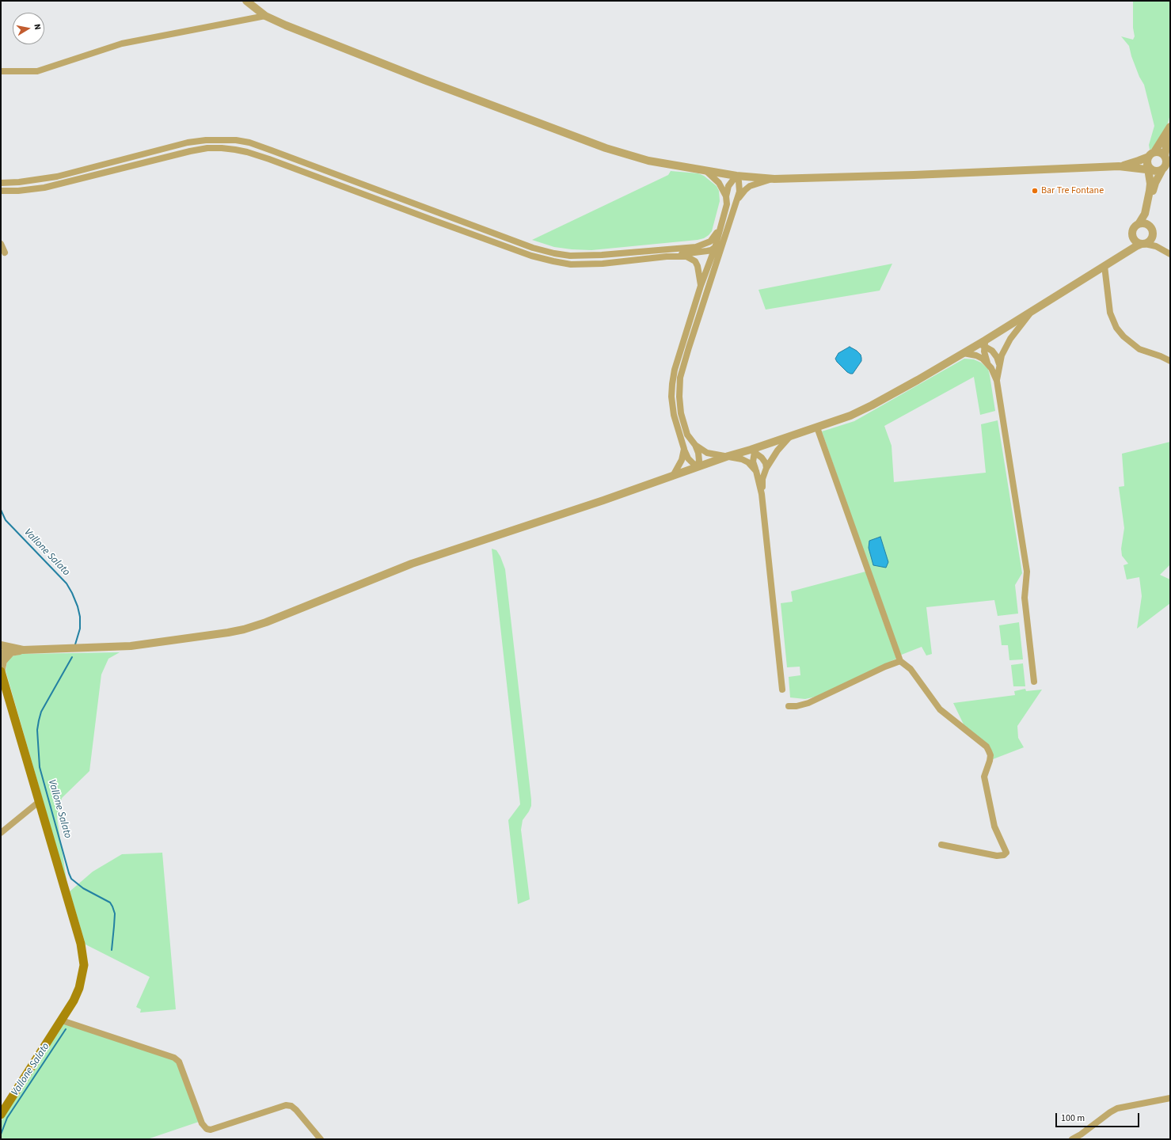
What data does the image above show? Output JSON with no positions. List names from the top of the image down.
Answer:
{
  "water": ["Vallone Salato"],
  "places": ["Bar Tre Fontane"],
  "scale_bar": "100 m",
  "north": "right"
}
